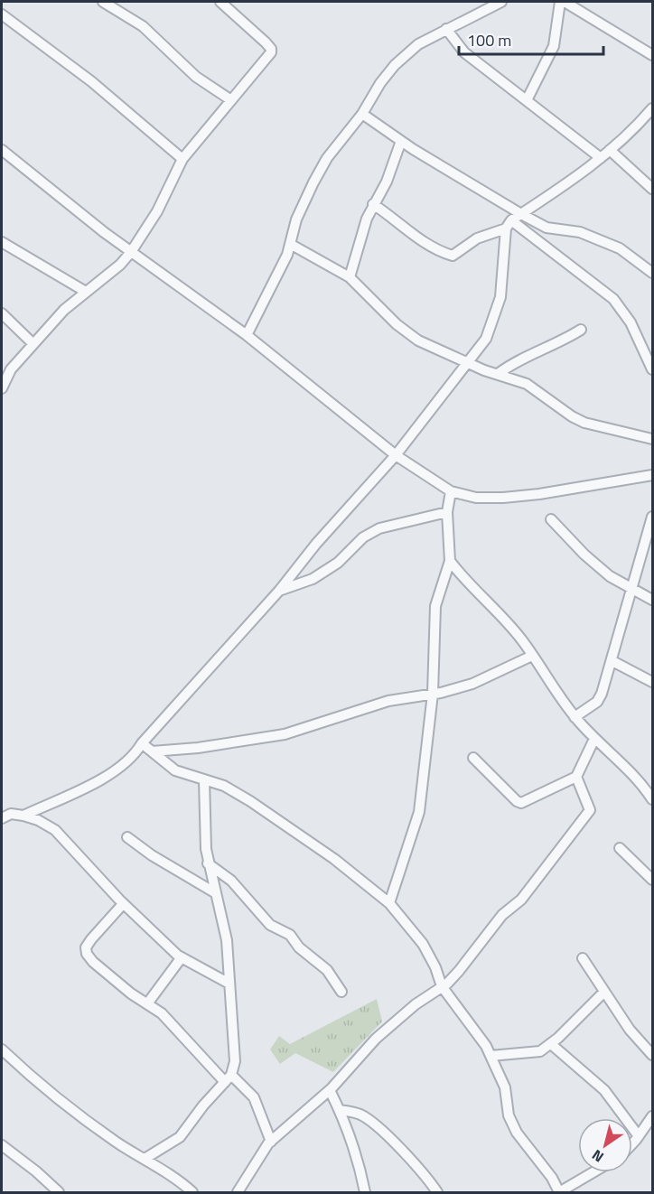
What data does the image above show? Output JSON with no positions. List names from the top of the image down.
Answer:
{
  "scale_bar": "100 m",
  "north": "bottom left"
}
